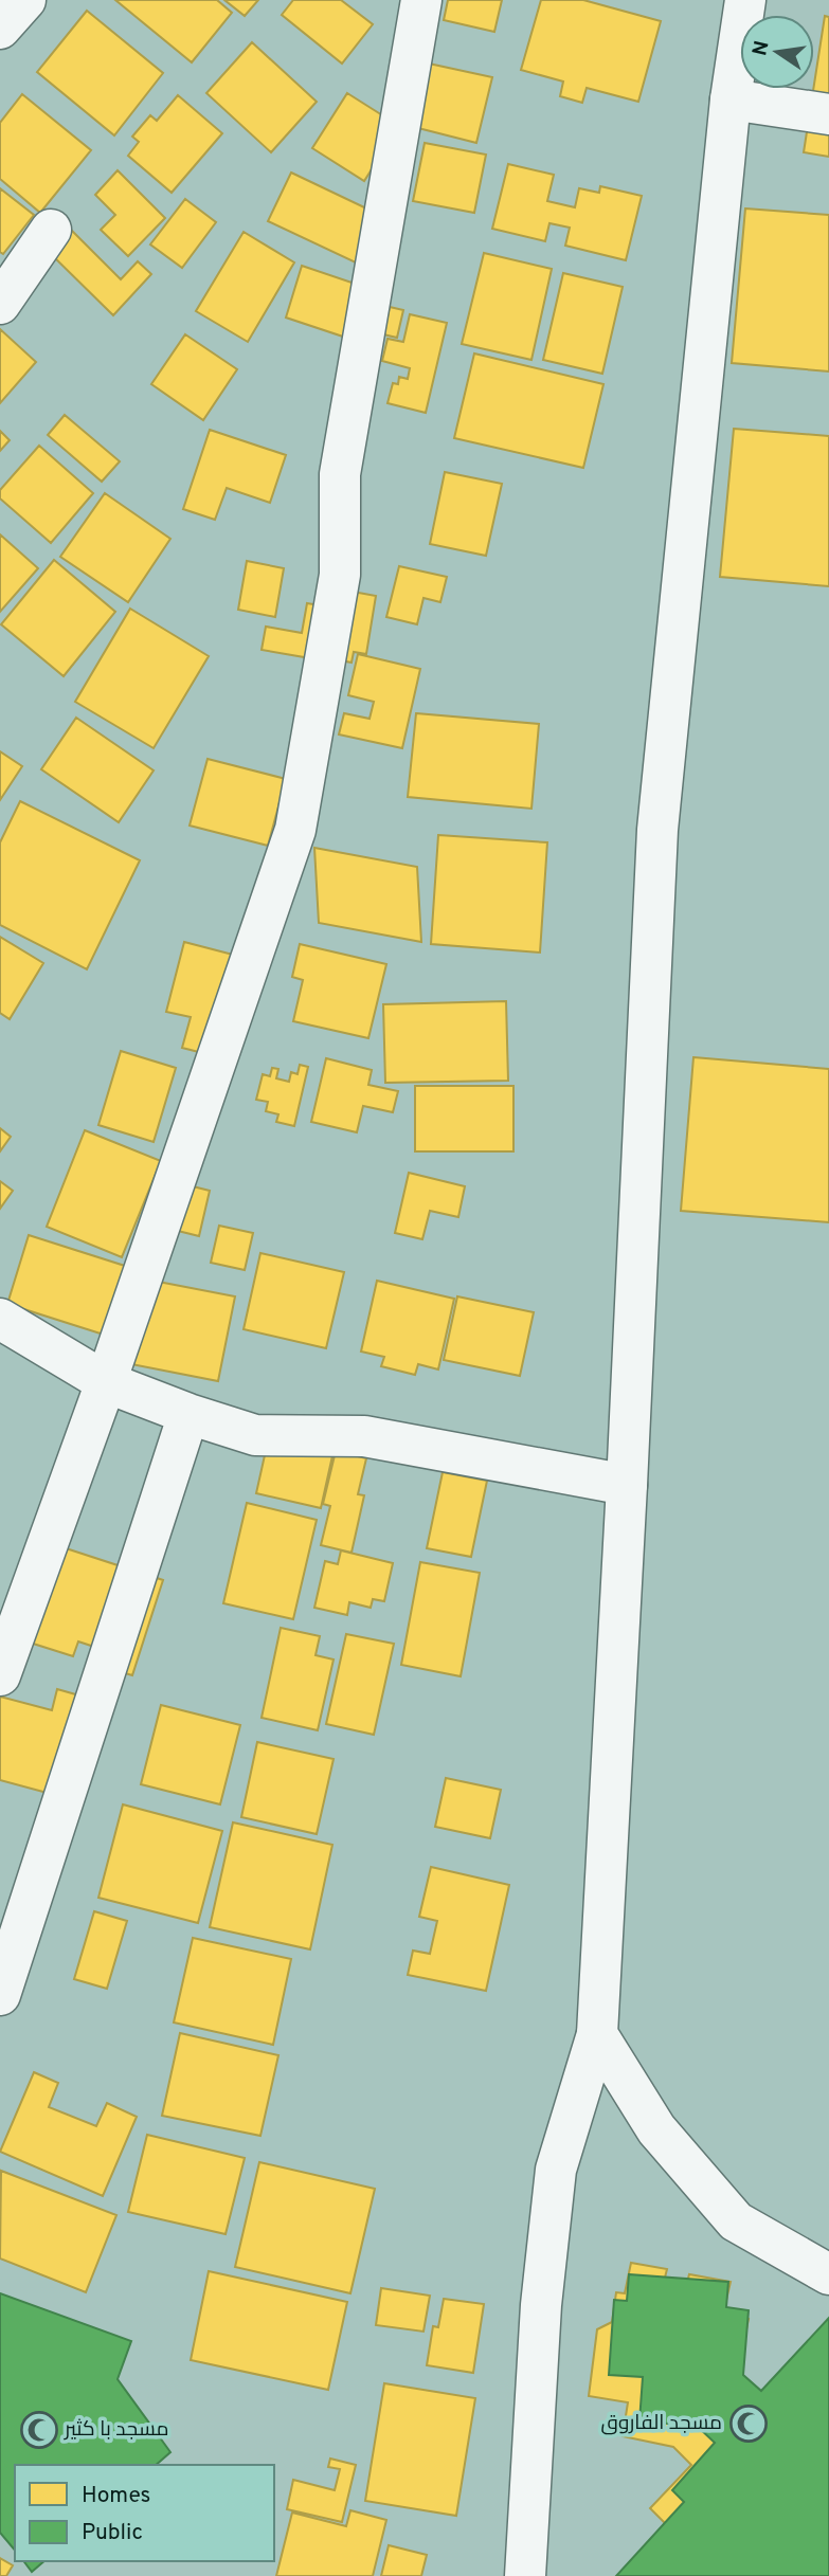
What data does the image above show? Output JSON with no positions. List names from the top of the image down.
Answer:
{
  "places": {
    "mosque": ["مسجد الفاروق", "مسجد با كثير"]
  },
  "legend": ["Homes", "Public"],
  "north": "left"
}
